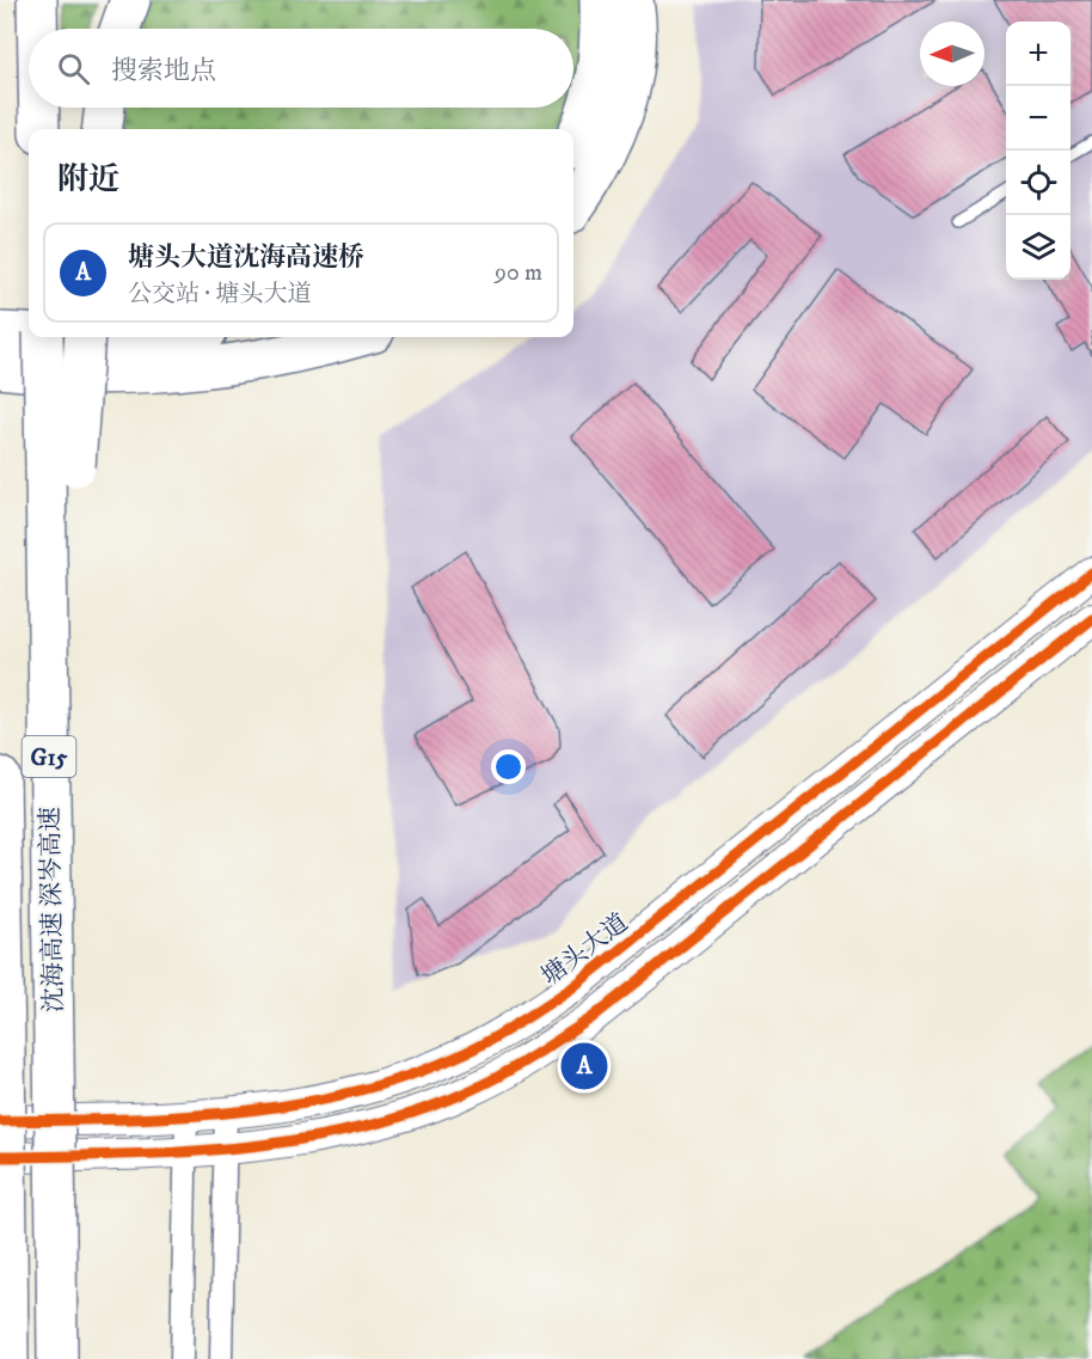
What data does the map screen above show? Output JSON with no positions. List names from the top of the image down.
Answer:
{
  "streets": {
    "highway": ["G15", "沈海高速 深岑高速"],
    "main road": ["塘头大道"]
  },
  "north": "left",
  "page": {
    "map_buttons": ["+", "−"],
    "search": "搜索地点",
    "heading": "附近",
    "list": [
      {
        "mark": "A",
        "name": "塘头大道沈海高速桥",
        "note": "公交站 · 塘头大道",
        "value": "90 m"
      }
    ],
    "pins": "A"
  }
}
